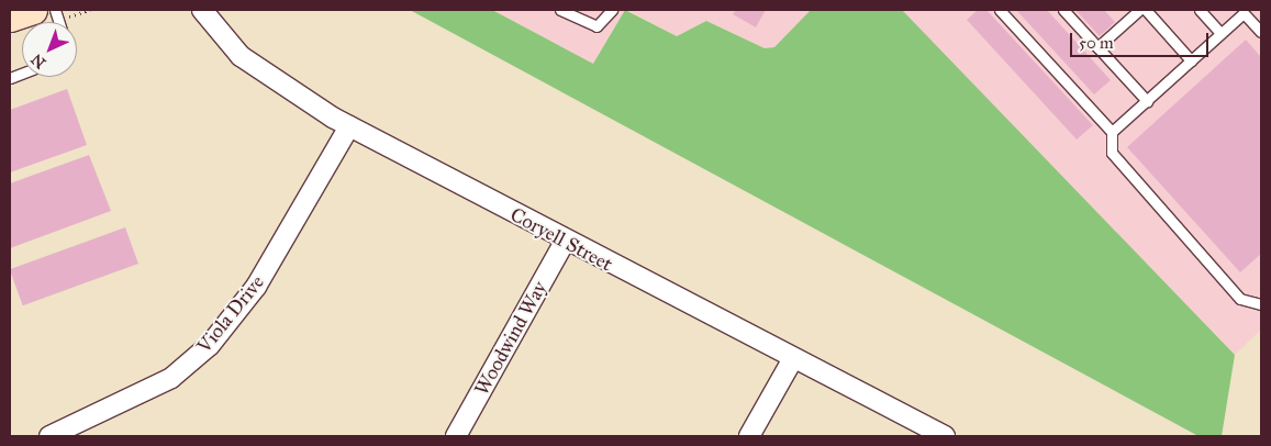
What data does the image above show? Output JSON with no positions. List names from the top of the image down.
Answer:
{
  "streets": {
    "street": ["Coryell Street", "Viola Drive", "Woodwind Way"]
  },
  "crossings": [
    ["Coryell Street", "Viola Drive"],
    ["Coryell Street", "Woodwind Way"]
  ],
  "scale_bar": "50 m",
  "north": "bottom left"
}
